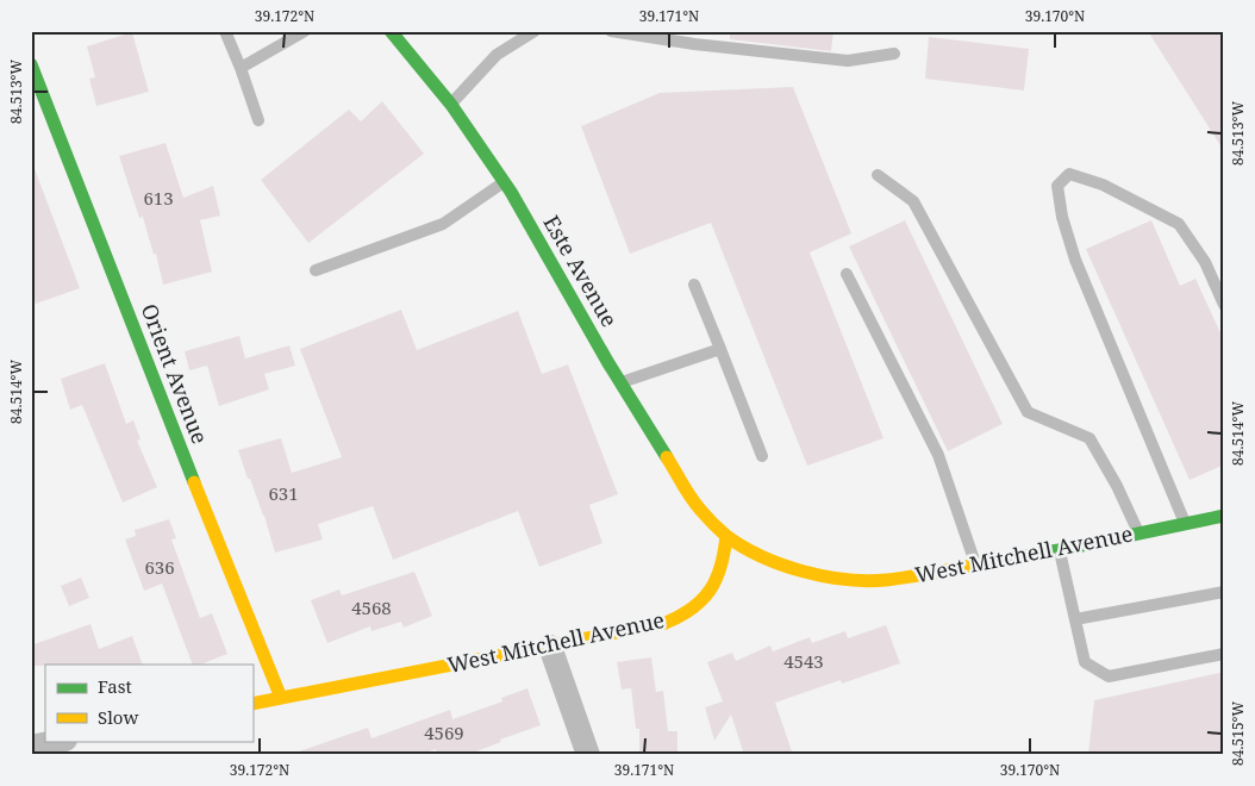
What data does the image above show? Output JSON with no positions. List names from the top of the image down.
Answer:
{
  "streets": {
    "street": ["Este Avenue", "Orient Avenue", "West Mitchell Avenue"]
  },
  "crossings": [
    ["Este Avenue", "West Mitchell Avenue"],
    ["Orient Avenue", "West Mitchell Avenue"]
  ],
  "house_numbers": [
    "613",
    "631",
    "636",
    "4568",
    "4543",
    "4569"
  ],
  "legend": ["Fast", "Slow"],
  "coordinates": [
    "39.172°N",
    "39.171°N",
    "39.170°N",
    "84.513°W",
    "84.514°W",
    "84.515°W"
  ]
}
